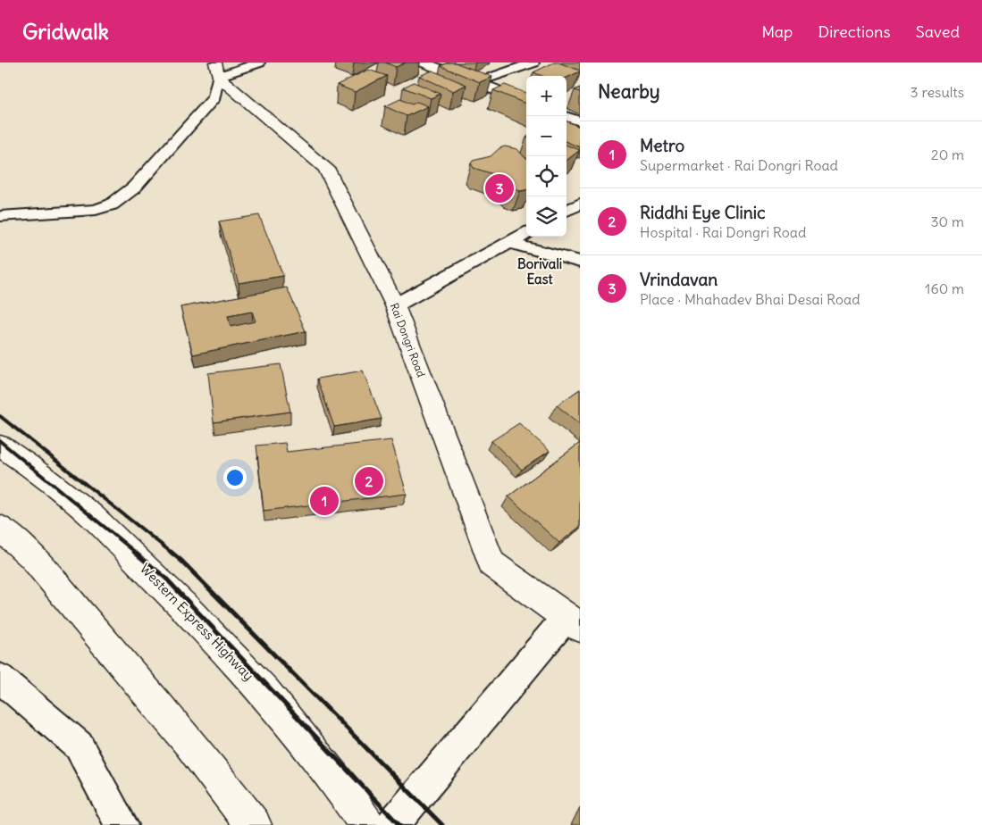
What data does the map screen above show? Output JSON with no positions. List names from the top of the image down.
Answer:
{
  "streets": {
    "main road": ["Rai Dongri Road", "Western Express Highway"]
  },
  "districts": ["Borivali East"],
  "page": {
    "header": "Gridwalk",
    "nav": ["Map", "Directions", "Saved"],
    "heading": ["Nearby", "3 results"],
    "map_buttons": ["+", "−"],
    "list": [
      {
        "mark": "1",
        "name": "Metro",
        "note": "Supermarket · Rai Dongri Road",
        "value": "20 m"
      },
      {
        "mark": "2",
        "name": "Riddhi Eye Clinic",
        "note": "Hospital · Rai Dongri Road",
        "value": "30 m"
      },
      {
        "mark": "3",
        "name": "Vrindavan",
        "note": "Place · Mhahadev Bhai Desai Road",
        "value": "160 m"
      }
    ],
    "pins": ["3", "2", "1"]
  }
}
